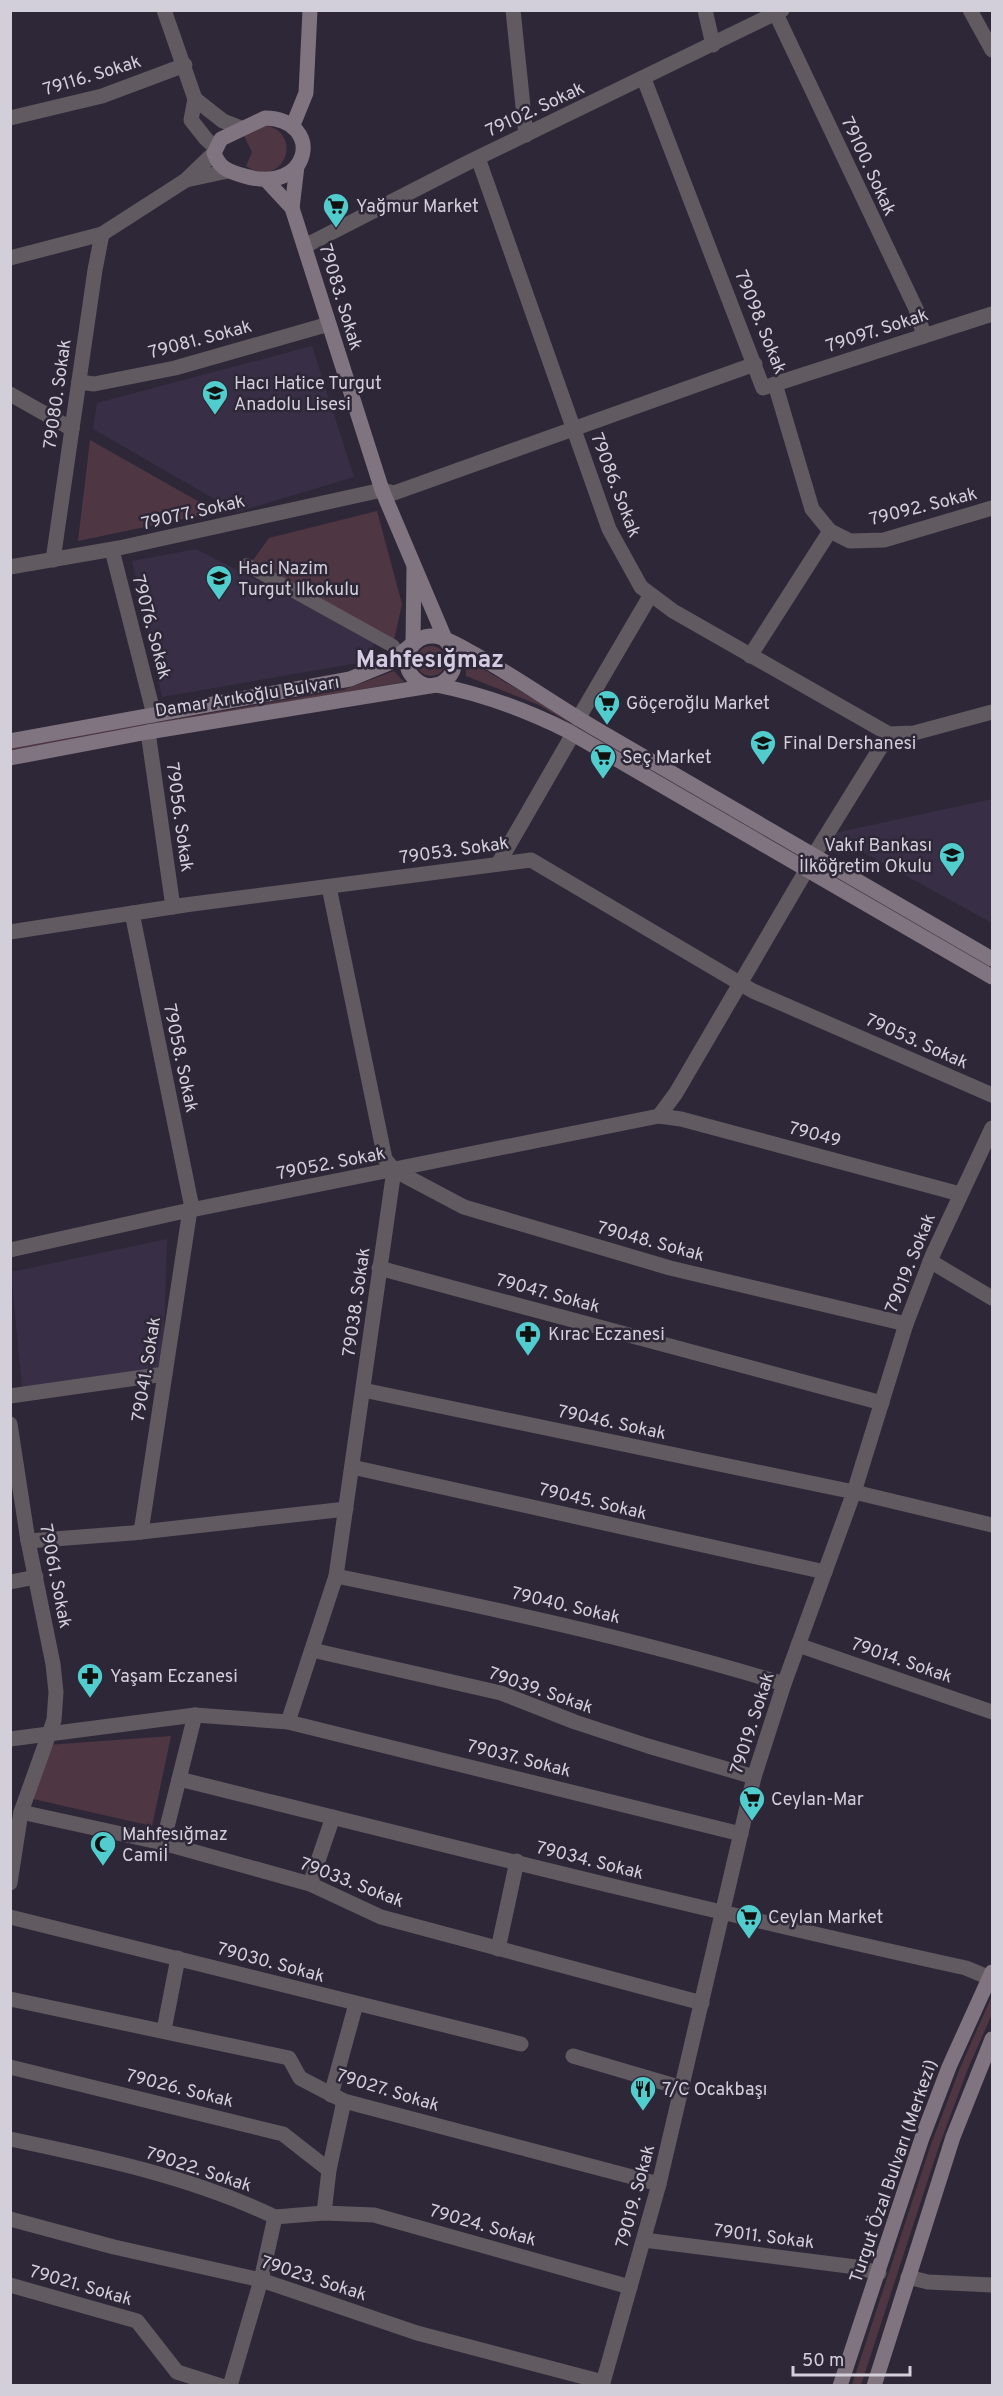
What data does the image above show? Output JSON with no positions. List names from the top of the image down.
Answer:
{
  "streets": {
    "main road": ["79083. Sokak", "Damar Arıkoğlu Bulvarı", "Turgut Özal Bulvarı (Merkezi)"],
    "street": [
      "79116. Sokak",
      "79102. Sokak",
      "79100. Sokak",
      "79098. Sokak",
      "79097. Sokak",
      "79081. Sokak",
      "79080. Sokak",
      "79086. Sokak",
      "79092. Sokak",
      "79077. Sokak",
      "79076. Sokak",
      "79056. Sokak",
      "79053. Sokak",
      "79058. Sokak",
      "79049",
      "79052. Sokak",
      "79048. Sokak",
      "79019. Sokak",
      "79047. Sokak",
      "79038. Sokak",
      "79041. Sokak",
      "79046. Sokak",
      "79045. Sokak",
      "79061. Sokak",
      "79040. Sokak",
      "79014. Sokak",
      "79039. Sokak",
      "79037. Sokak",
      "79034. Sokak",
      "79033. Sokak",
      "79030. Sokak",
      "79026. Sokak",
      "79027. Sokak",
      "79022. Sokak",
      "79024. Sokak",
      "79011. Sokak",
      "79023. Sokak",
      "79021. Sokak"
    ]
  },
  "crossings": [
    ["79102. Sokak", "79100. Sokak"],
    ["79102. Sokak", "79083. Sokak"],
    ["79102. Sokak", "79098. Sokak"],
    ["79102. Sokak", "79086. Sokak"],
    ["79100. Sokak", "79097. Sokak"],
    ["79083. Sokak", "79081. Sokak"],
    ["79083. Sokak", "79077. Sokak"],
    ["79083. Sokak", "Damar Arıkoğlu Bulvarı"],
    ["79098. Sokak", "79097. Sokak"],
    ["79098. Sokak", "79092. Sokak"],
    ["79098. Sokak", "79077. Sokak"],
    ["79081. Sokak", "79080. Sokak"],
    ["79080. Sokak", "79077. Sokak"],
    ["79086. Sokak", "79077. Sokak"],
    ["79077. Sokak", "79076. Sokak"],
    ["79076. Sokak", "Damar Arıkoğlu Bulvarı"],
    ["Damar Arıkoğlu Bulvarı", "79056. Sokak"],
    ["79056. Sokak", "79053. Sokak"],
    ["79053. Sokak", "79058. Sokak"],
    ["79058. Sokak", "79052. Sokak"],
    ["79058. Sokak", "79041. Sokak"],
    ["79049", "79052. Sokak"],
    ["79049", "79019. Sokak"],
    ["79052. Sokak", "79048. Sokak"],
    ["79052. Sokak", "79038. Sokak"],
    ["79052. Sokak", "79041. Sokak"],
    ["79048. Sokak", "79019. Sokak"],
    ["79048. Sokak", "79038. Sokak"],
    ["79019. Sokak", "79047. Sokak"],
    ["79019. Sokak", "79046. Sokak"],
    ["79019. Sokak", "79045. Sokak"],
    ["79019. Sokak", "79040. Sokak"],
    ["79019. Sokak", "79014. Sokak"],
    ["79019. Sokak", "79039. Sokak"],
    ["79019. Sokak", "79037. Sokak"],
    ["79019. Sokak", "79034. Sokak"],
    ["79019. Sokak", "79033. Sokak"],
    ["79019. Sokak", "79027. Sokak"],
    ["79019. Sokak", "79024. Sokak"],
    ["79019. Sokak", "79011. Sokak"],
    ["79019. Sokak", "79023. Sokak"],
    ["79047. Sokak", "79038. Sokak"],
    ["79038. Sokak", "79046. Sokak"],
    ["79038. Sokak", "79045. Sokak"],
    ["79038. Sokak", "79040. Sokak"],
    ["79038. Sokak", "79039. Sokak"],
    ["79038. Sokak", "79037. Sokak"],
    ["79061. Sokak", "79037. Sokak"],
    ["79061. Sokak", "79033. Sokak"],
    ["79034. Sokak", "Turgut Özal Bulvarı (Merkezi)"],
    ["79022. Sokak", "79024. Sokak"],
    ["Turgut Özal Bulvarı (Merkezi)", "79011. Sokak"]
  ],
  "districts": ["Mahfesığmaz"],
  "places": {
    "supermarket": [
      "Yağmur Market",
      "Göçeroğlu Market",
      "Seç Market",
      "Ceylan-Mar",
      "Ceylan Market"
    ],
    "school or university": [
      "Hacı Hatice Turgut Anadolu Lisesi",
      "Haci Nazim Turgut Ilkokulu",
      "Final Dershanesi",
      "Vakıf Bankası İlköğretim Okulu"
    ],
    "pharmacy": ["Kırac Eczanesi", "Yaşam Eczanesi"],
    "mosque": ["Mahfesığmaz Camiİ"],
    "restaurant": ["7/C Ocakbaşı"]
  },
  "scale_bar": "50 m"
}
